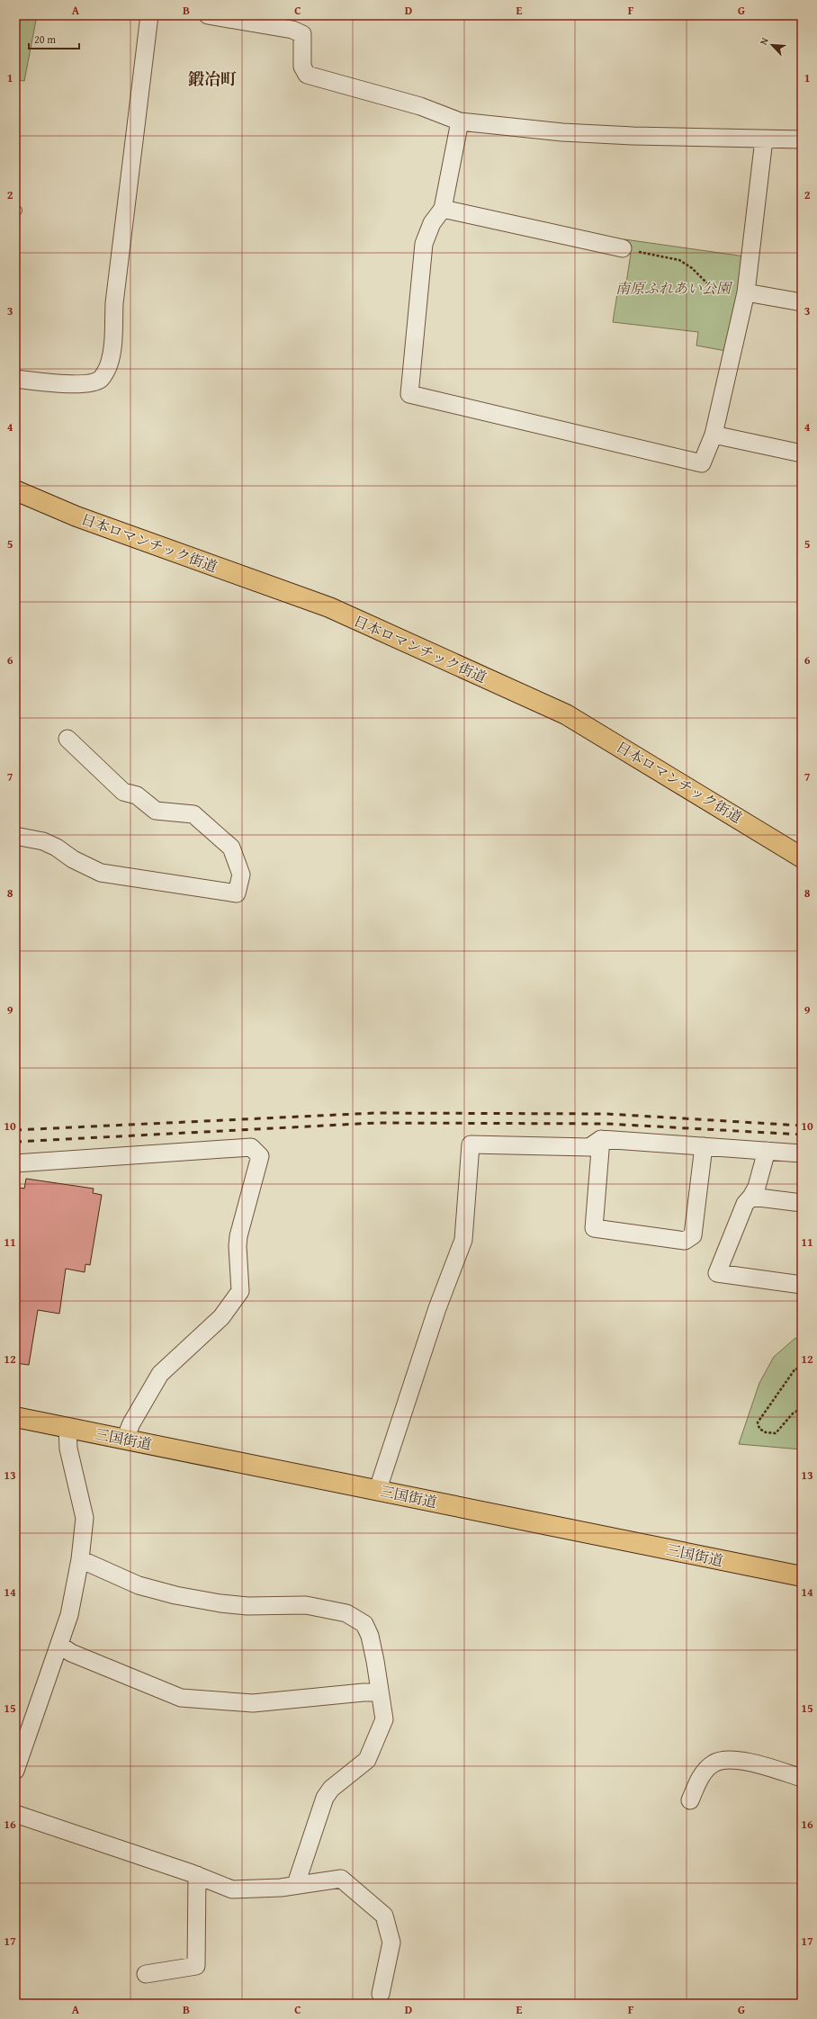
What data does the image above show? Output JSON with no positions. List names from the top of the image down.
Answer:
{
  "streets": {
    "highway": ["日本ロマンチック街道", "三国街道"]
  },
  "districts": ["鍛冶町"],
  "parks": ["南原ふれあい公園"],
  "scale_bar": "20 m",
  "north": "top left",
  "grid": {
    "columns": [
      "A",
      "B",
      "C",
      "D",
      "E",
      "F",
      "G"
    ],
    "rows": [
      "1",
      "2",
      "3",
      "4",
      "5",
      "6",
      "7",
      "8",
      "9",
      "10",
      "11",
      "12",
      "13",
      "14",
      "15",
      "16",
      "17"
    ]
  }
}
